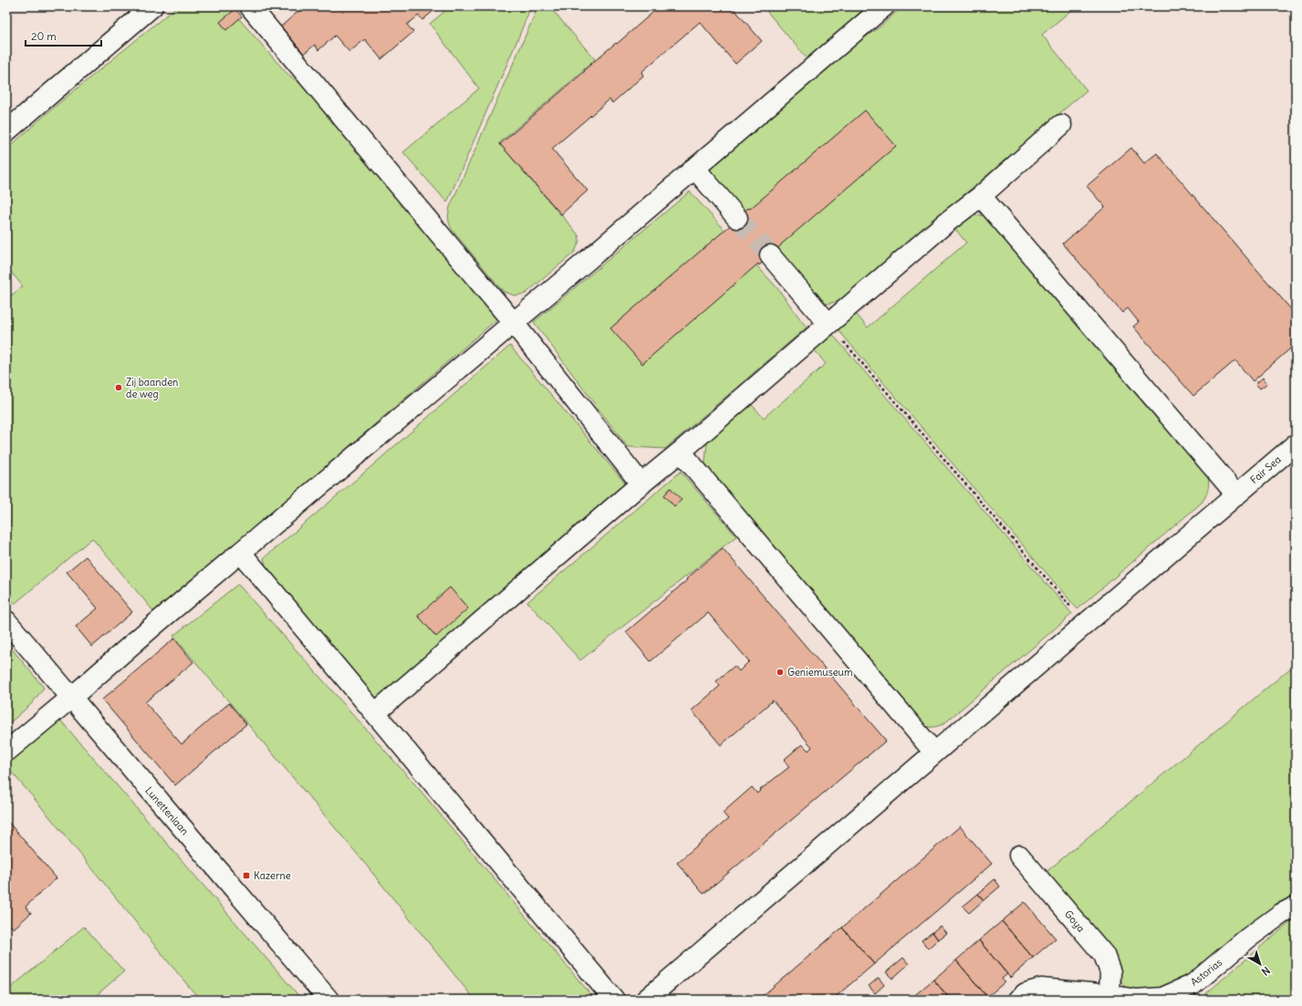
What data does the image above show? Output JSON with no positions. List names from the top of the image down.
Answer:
{
  "streets": {
    "street": [
      "Fair Sea",
      "Lunettenlaan",
      "Goya",
      "Astorias"
    ]
  },
  "crossings": [
    ["Goya", "Astorias"]
  ],
  "places": {
    "other": ["Zij baanden de weg", "Geniemuseum"],
    "transit": ["Kazerne"]
  },
  "scale_bar": "20 m",
  "north": "bottom right"
}
